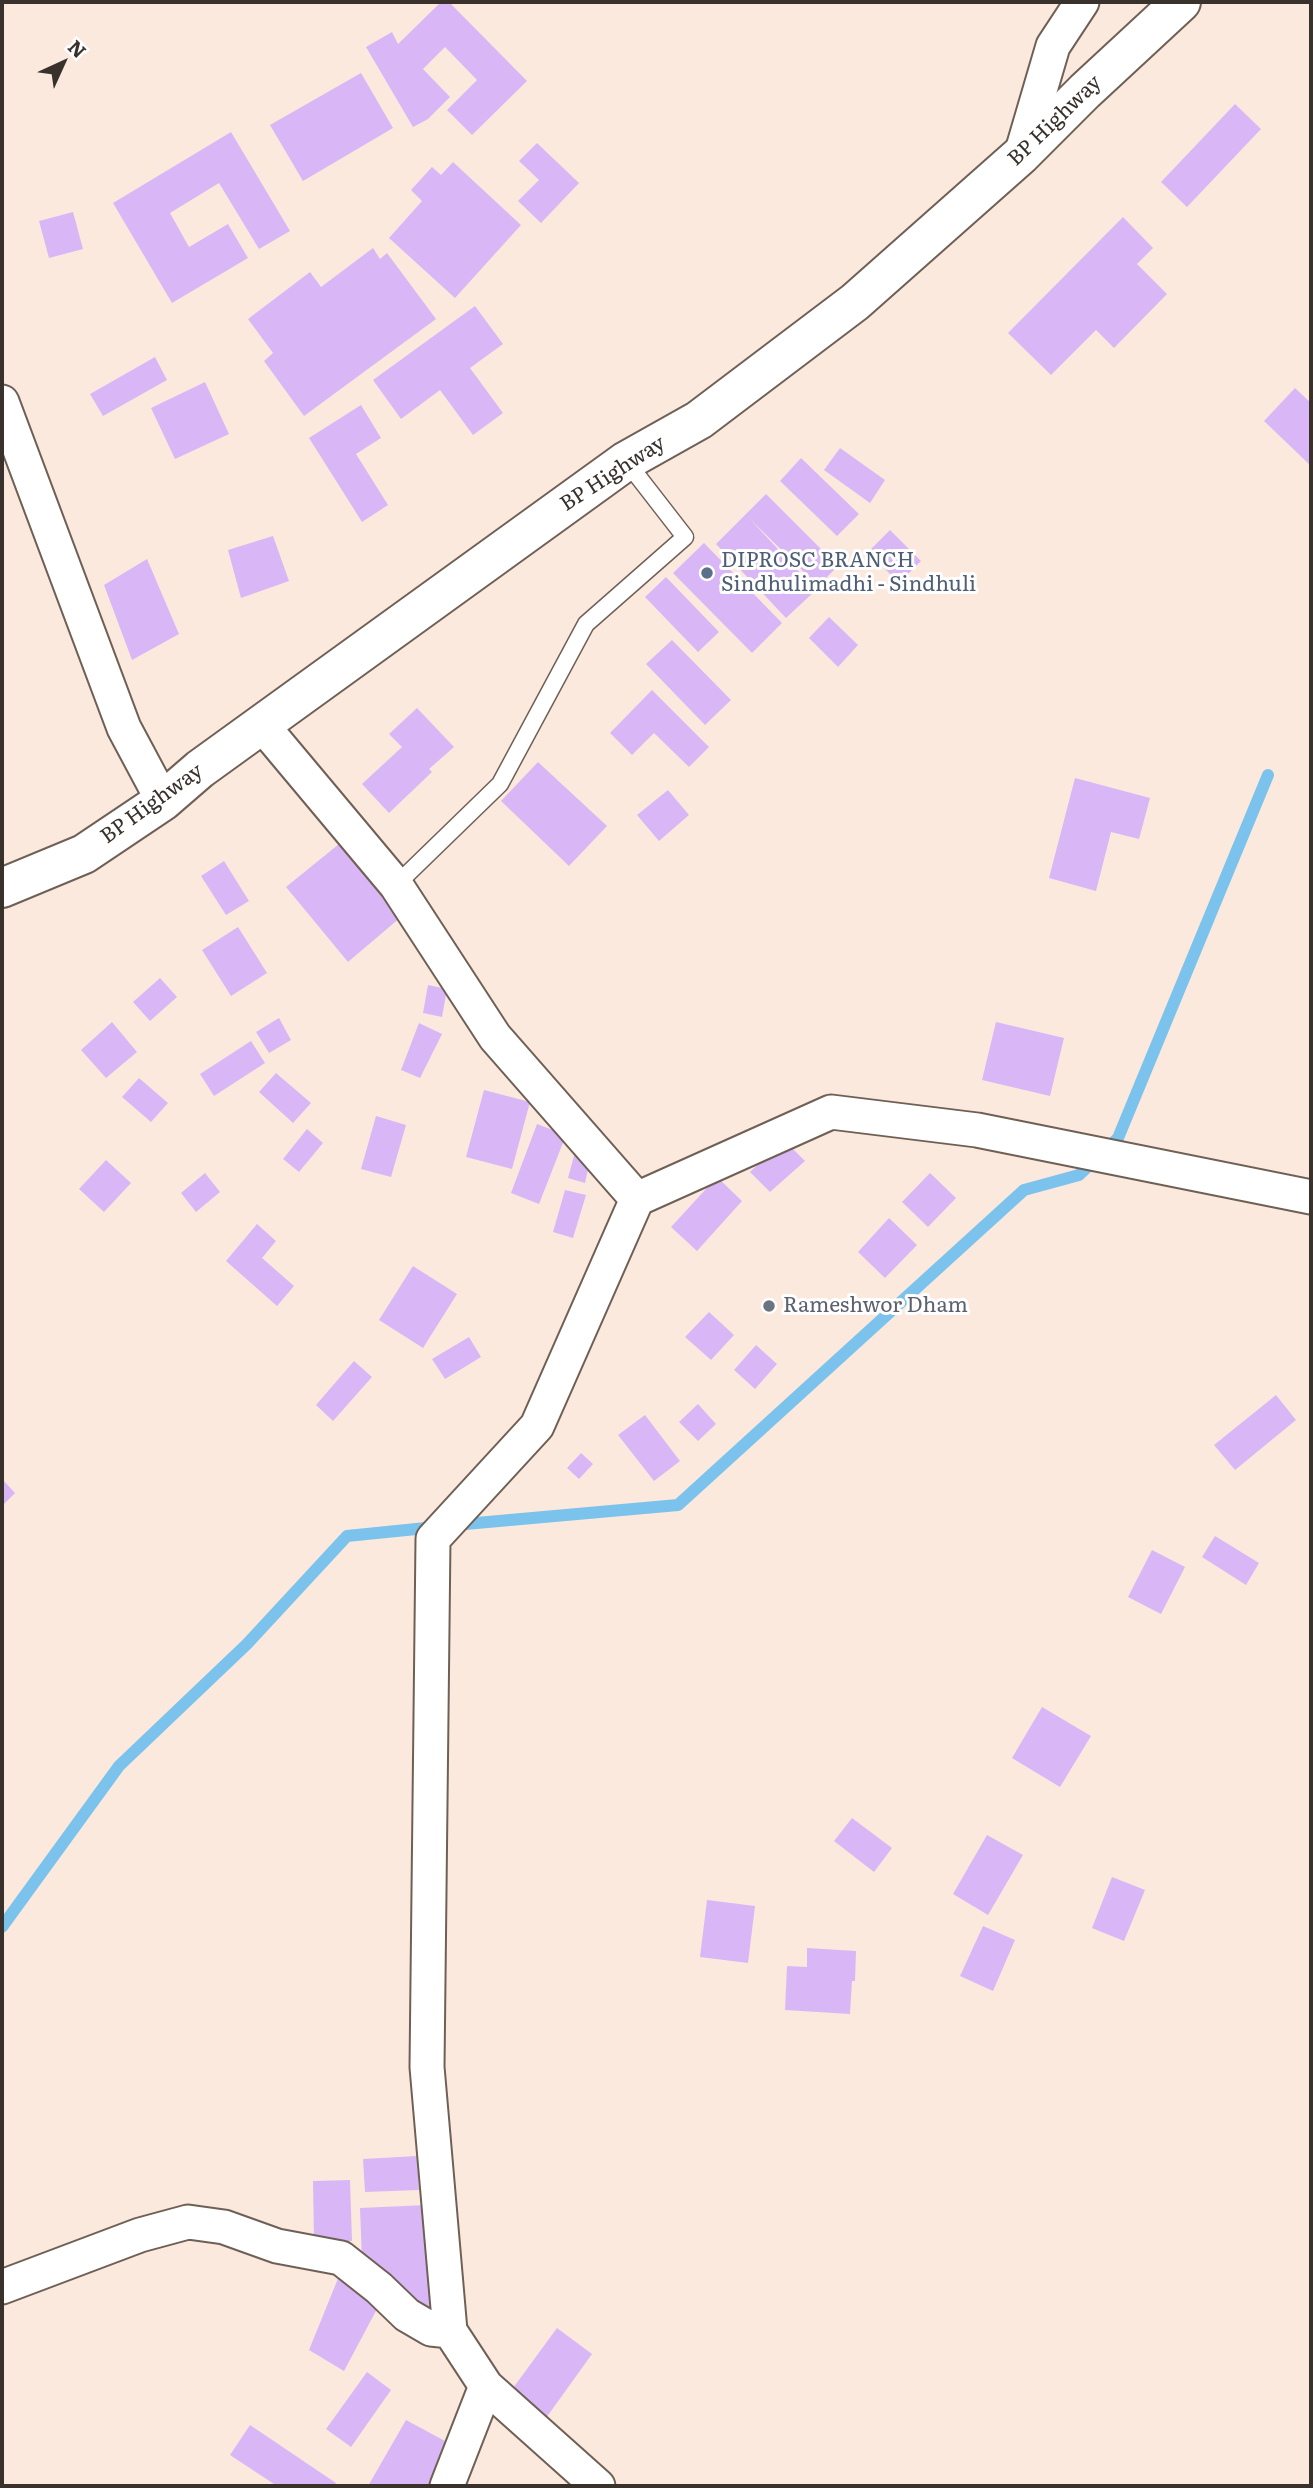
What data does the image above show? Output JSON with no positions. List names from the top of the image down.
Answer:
{
  "streets": {
    "highway": ["BP Highway"]
  },
  "places": ["DIPROSC BRANCH Sindhulimadhi - Sindhuli", "Rameshwor Dham"],
  "north": "top right"
}
